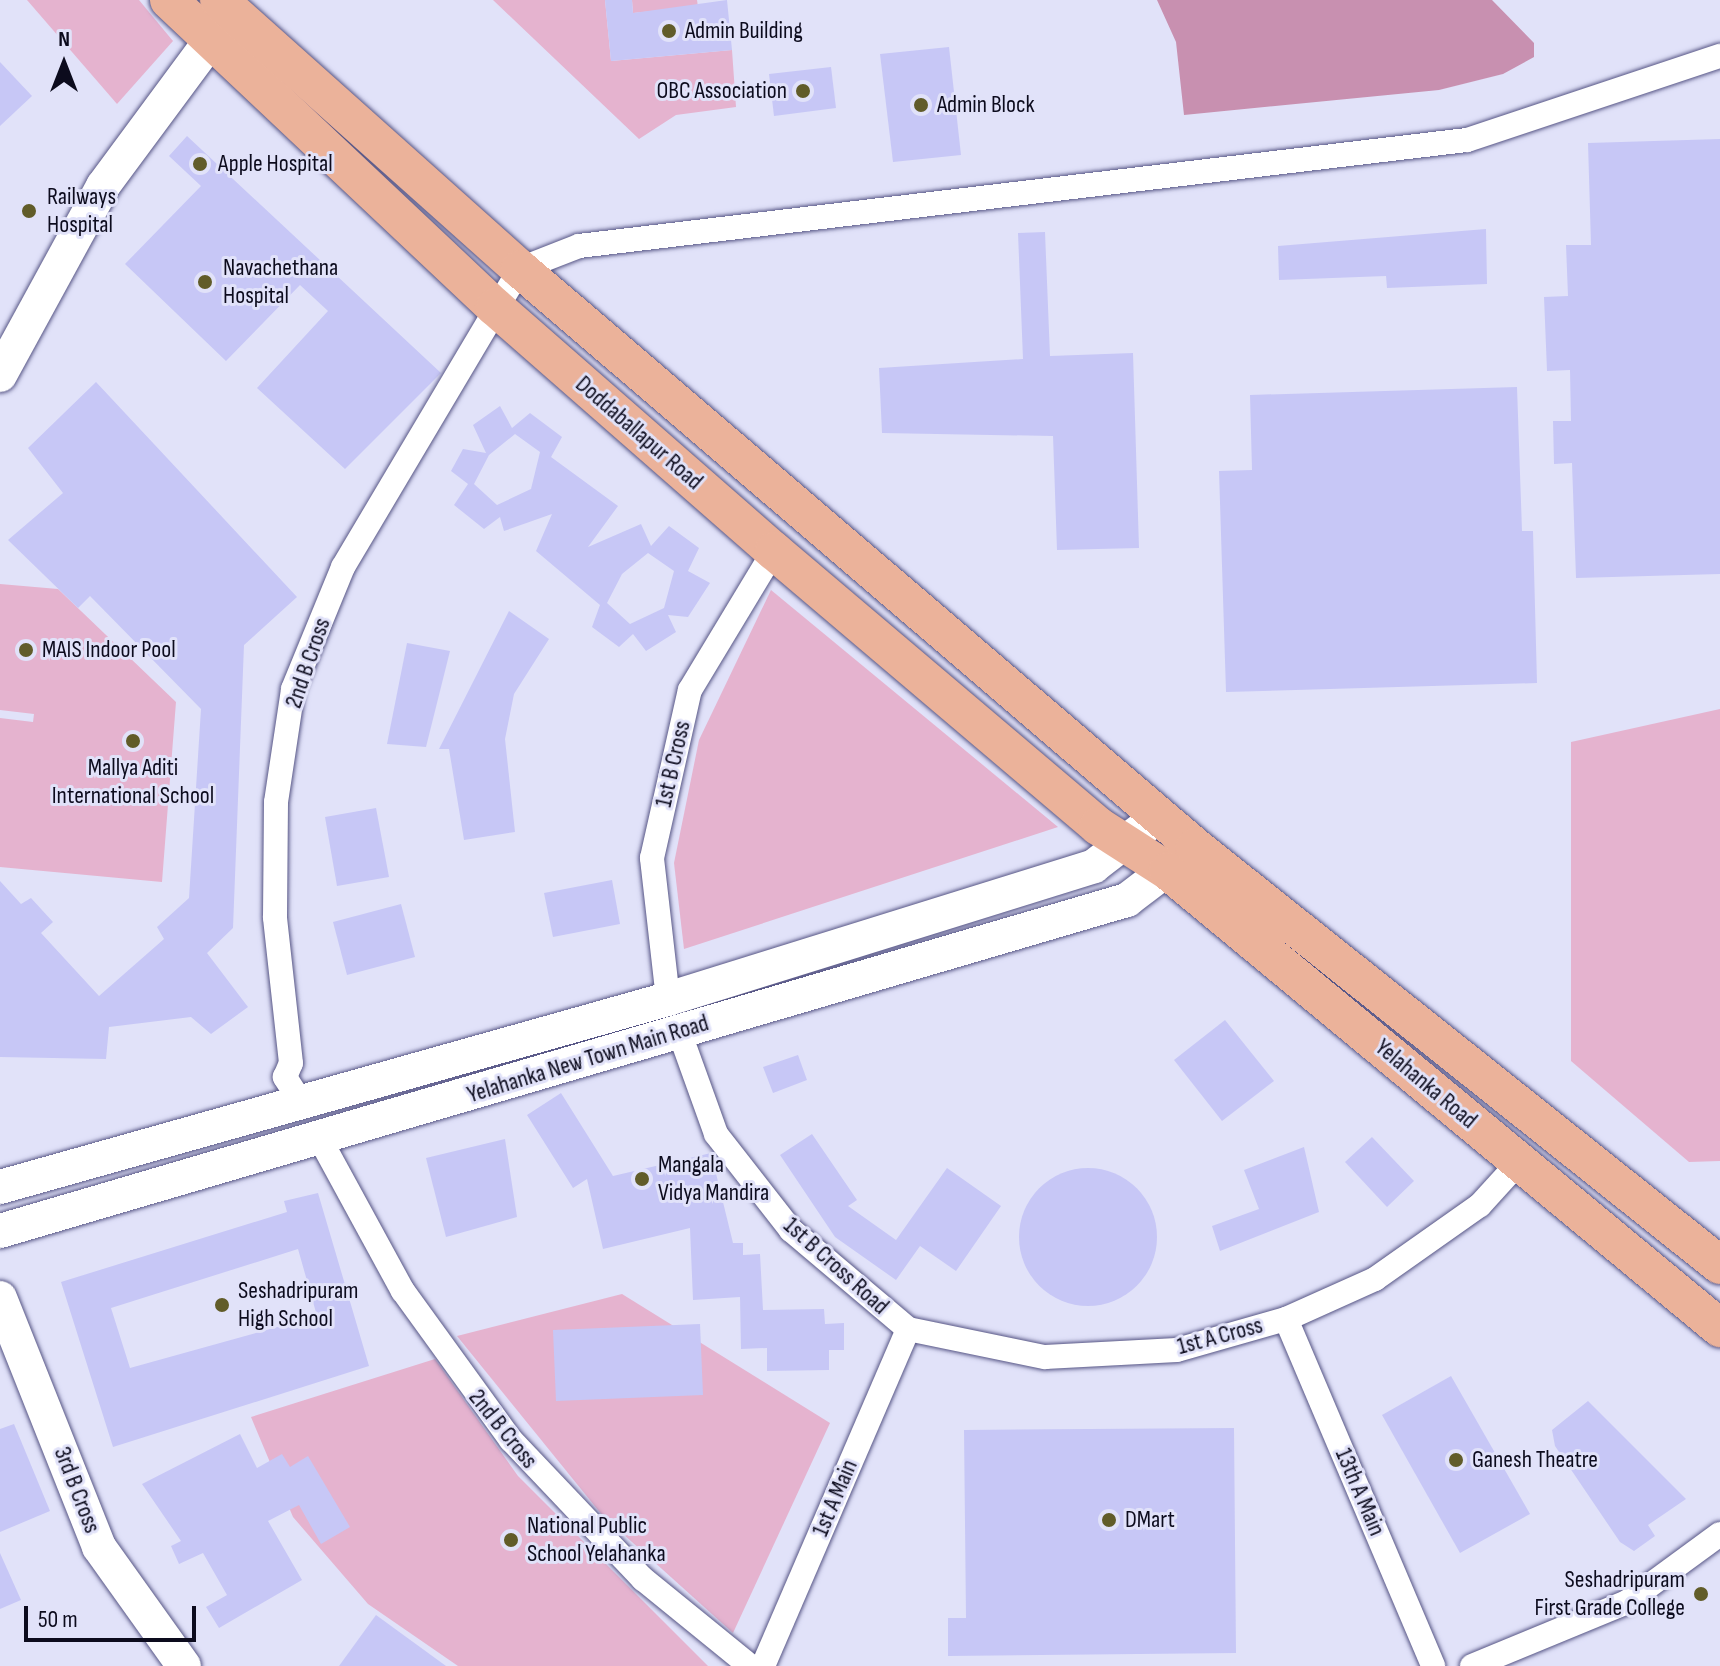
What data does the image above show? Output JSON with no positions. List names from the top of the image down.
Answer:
{
  "streets": {
    "main road": [
      "Doddaballapur Road",
      "Yelahanka New Town Main Road",
      "Yelahanka Road",
      "3rd B Cross"
    ],
    "street": [
      "2nd B Cross",
      "1st B Cross",
      "1st B Cross Road",
      "1st A Cross",
      "13th A Main",
      "1st A Main"
    ]
  },
  "crossings": [
    ["Doddaballapur Road", "2nd B Cross"],
    ["Doddaballapur Road", "1st B Cross"],
    ["Doddaballapur Road", "Yelahanka New Town Main Road"],
    ["Doddaballapur Road", "Yelahanka Road"],
    ["2nd B Cross", "Yelahanka New Town Main Road"],
    ["1st B Cross", "Yelahanka New Town Main Road"],
    ["Yelahanka New Town Main Road", "Yelahanka Road"],
    ["Yelahanka New Town Main Road", "1st B Cross Road"],
    ["Yelahanka Road", "1st A Cross"],
    ["1st B Cross Road", "1st A Cross"],
    ["1st B Cross Road", "1st A Main"],
    ["1st A Cross", "13th A Main"],
    ["1st A Cross", "1st A Main"]
  ],
  "places": [
    "Admin Building",
    "OBC Association",
    "Admin Block",
    "Apple Hospital",
    "Railways Hospital",
    "Navachethana Hospital",
    "MAIS Indoor Pool",
    "Mallya Aditi International School",
    "Mangala Vidya Mandira",
    "Seshadripuram High School",
    "Ganesh Theatre",
    "DMart",
    "National Public School Yelahanka",
    "Seshadripuram First Grade College"
  ],
  "scale_bar": "50 m",
  "north": "top"
}
